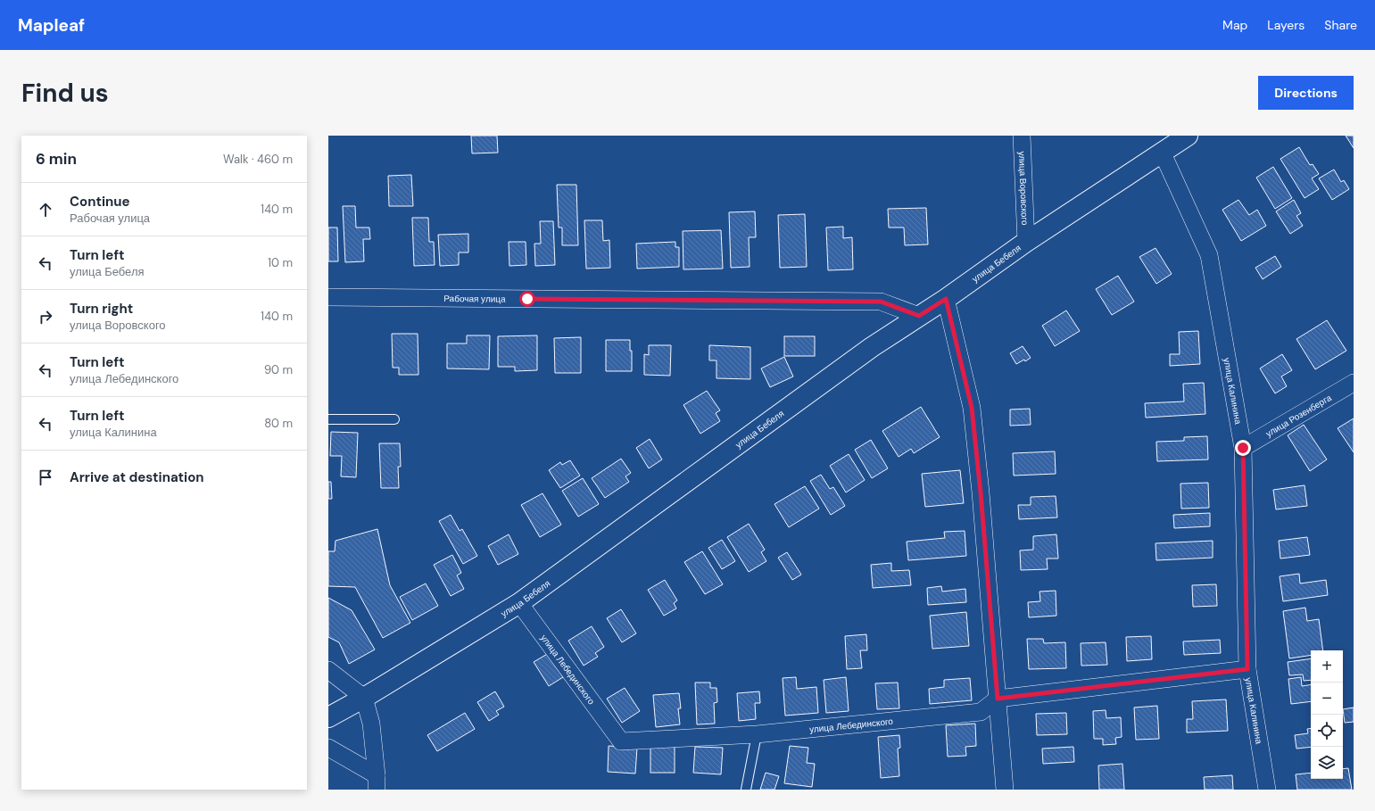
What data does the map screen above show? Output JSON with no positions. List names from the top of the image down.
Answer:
{
  "streets": {
    "street": [
      "улица Воровского",
      "улица Бебеля",
      "Рабочая улица",
      "улица Калинина",
      "улица Розенберга",
      "улица Лебединского"
    ]
  },
  "crossings": [
    ["улица Воровского", "улица Бебеля"],
    ["улица Бебеля", "Рабочая улица"],
    ["улица Бебеля", "улица Калинина"],
    ["улица Бебеля", "улица Лебединского"],
    ["улица Калинина", "улица Розенберга"]
  ],
  "page": {
    "header": "Mapleaf",
    "nav": ["Map", "Layers", "Share"],
    "buttons": "Directions",
    "title": "Find us",
    "heading": ["6 min", "Walk · 460 m"],
    "list": [
      ["Continue", "Рабочая улица", "140 m"],
      ["Turn left", "улица Бебеля", "10 m"],
      ["Turn right", "улица Воровского", "140 m"],
      ["Turn left", "улица Лебединского", "90 m"],
      ["Turn left", "улица Калинина", "80 m"],
      "Arrive at destination"
    ],
    "map_buttons": ["+", "−"]
  }
}
